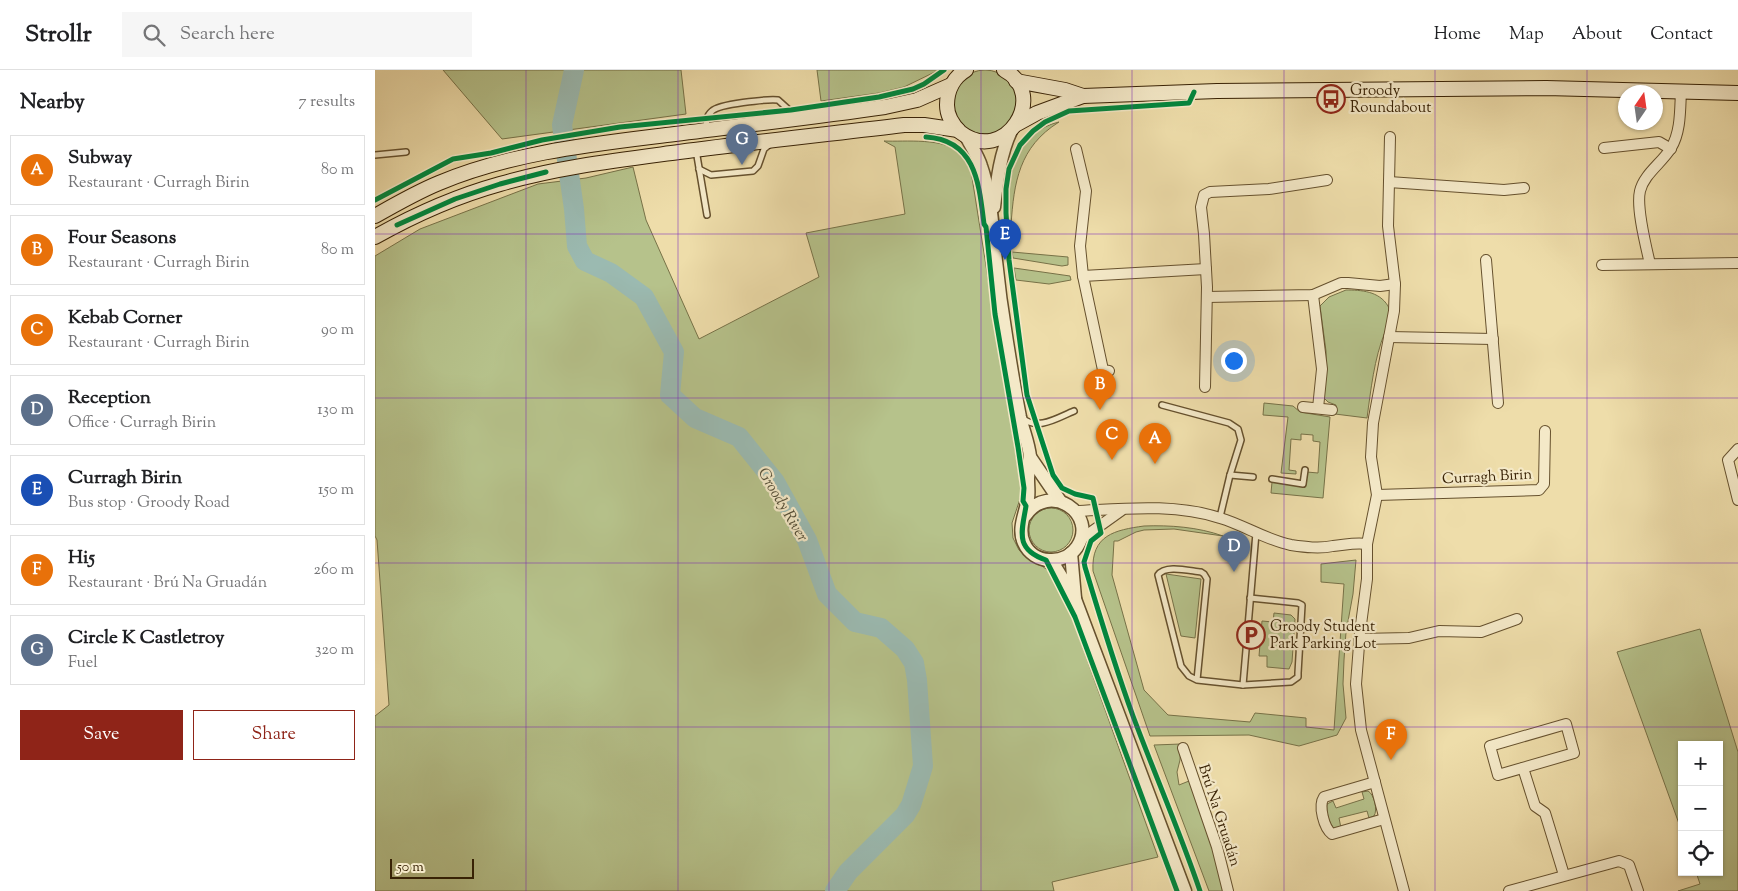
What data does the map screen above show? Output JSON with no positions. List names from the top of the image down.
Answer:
{
  "streets": {
    "street": ["Curragh Birin", "Brú Na Gruadán"]
  },
  "water": ["Groody River"],
  "places": {
    "bus stop": ["Groody Roundabout"],
    "parking": ["Groody Student Park Parking Lot"]
  },
  "scale_bar": "50 m",
  "north": "top",
  "page": {
    "header": "Strollr",
    "search": "Search here",
    "nav": [
      "Home",
      "Map",
      "About",
      "Contact"
    ],
    "heading": ["Nearby", "7 results"],
    "pins": [
      "G",
      "E",
      "B",
      "C",
      "A",
      "D",
      "F"
    ],
    "list": [
      {
        "mark": "A",
        "name": "Subway",
        "note": "Restaurant · Curragh Birin",
        "value": "80 m"
      },
      {
        "mark": "B",
        "name": "Four Seasons",
        "note": "Restaurant · Curragh Birin",
        "value": "80 m"
      },
      {
        "mark": "C",
        "name": "Kebab Corner",
        "note": "Restaurant · Curragh Birin",
        "value": "90 m"
      },
      {
        "mark": "D",
        "name": "Reception",
        "note": "Office · Curragh Birin",
        "value": "130 m"
      },
      {
        "mark": "E",
        "name": "Curragh Birin",
        "note": "Bus stop · Groody Road",
        "value": "150 m"
      },
      {
        "mark": "F",
        "name": "Hi5",
        "note": "Restaurant · Brú Na Gruadán",
        "value": "260 m"
      },
      {
        "mark": "G",
        "name": "Circle K Castletroy",
        "note": "Fuel",
        "value": "320 m"
      }
    ],
    "buttons": ["Save", "Share"],
    "map_buttons": ["+", "−"],
    "scale": "50 m"
  }
}
